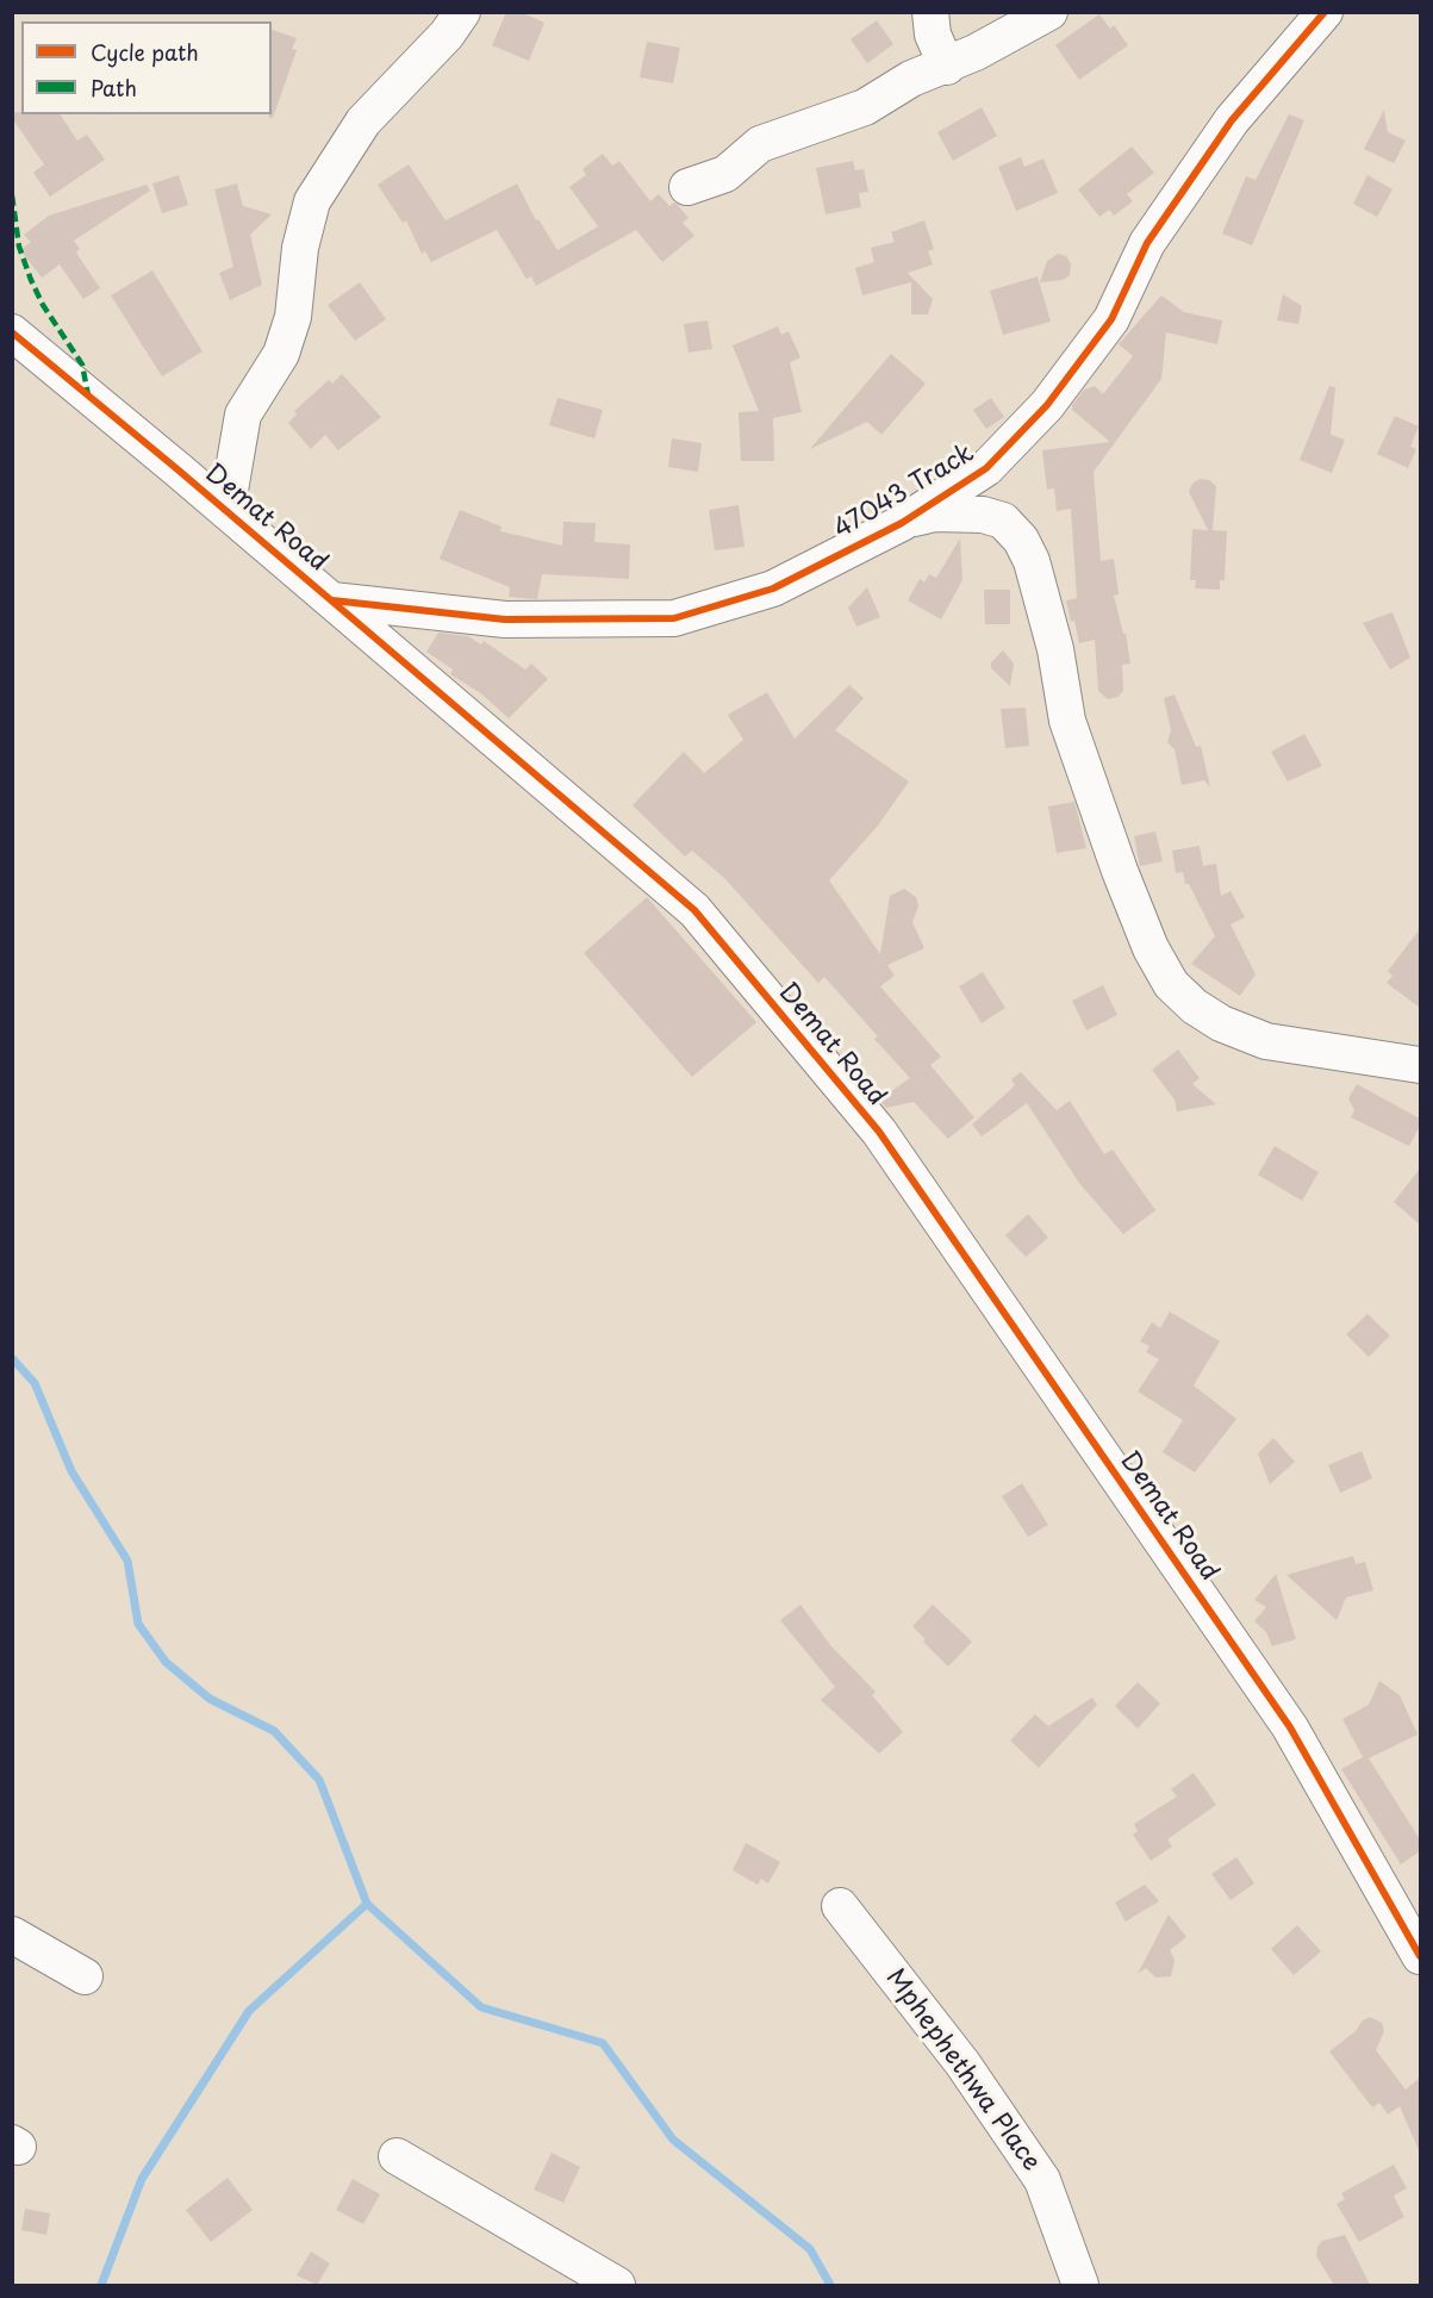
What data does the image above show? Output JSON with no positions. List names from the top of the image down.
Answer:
{
  "streets": {
    "street": ["47043 Track", "Demat Road", "Mphephethwa Place"]
  },
  "crossings": [
    ["47043 Track", "Demat Road"]
  ],
  "legend": ["Cycle path", "Path"]
}
